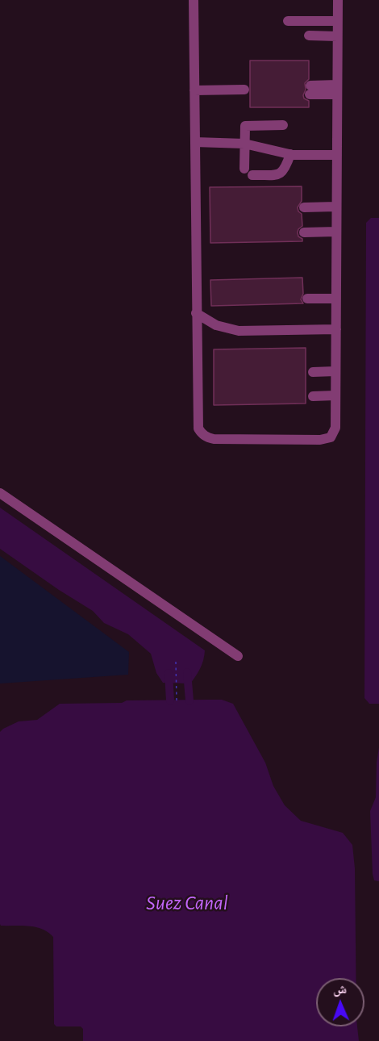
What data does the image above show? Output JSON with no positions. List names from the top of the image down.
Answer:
{
  "water": ["Suez Canal"],
  "north": "top"
}
